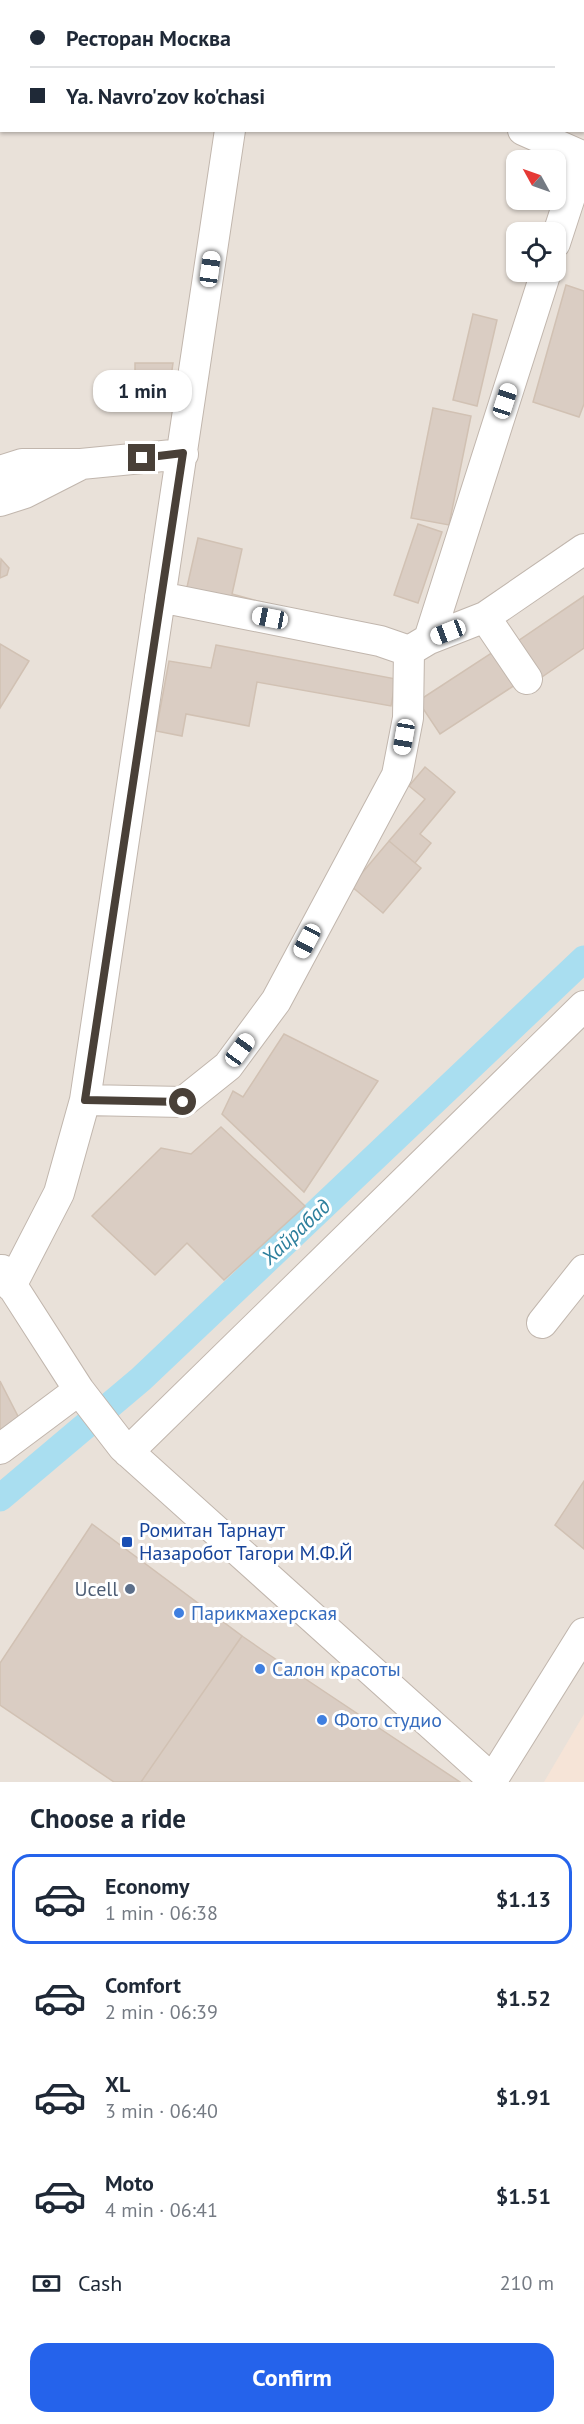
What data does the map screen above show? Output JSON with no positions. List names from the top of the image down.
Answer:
{
  "water": ["Хайрабад"],
  "places": {
    "transit": ["Ромитан Тарнаут Назаробот Тагори М.Ф.Й"],
    "other": [
      "Ucell",
      "Парикмахерская",
      "Салон красоты",
      "Фото студио"
    ]
  },
  "north": "top left",
  "page": {
    "banner": ["Ресторан Москва", "Ya. Navro'zov ko'chasi"],
    "bubble": "1 min",
    "heading": "Choose a ride",
    "list": [
      {
        "name": "Economy",
        "note": "1 min · 06:38",
        "value": "$1.13"
      },
      {
        "name": "Comfort",
        "note": "2 min · 06:39",
        "value": "$1.52"
      },
      {
        "name": "XL",
        "note": "3 min · 06:40",
        "value": "$1.91"
      },
      {
        "name": "Moto",
        "note": "4 min · 06:41",
        "value": "$1.51"
      }
    ],
    "pay": ["Cash", "210 m"],
    "buttons": "Confirm"
  }
}
